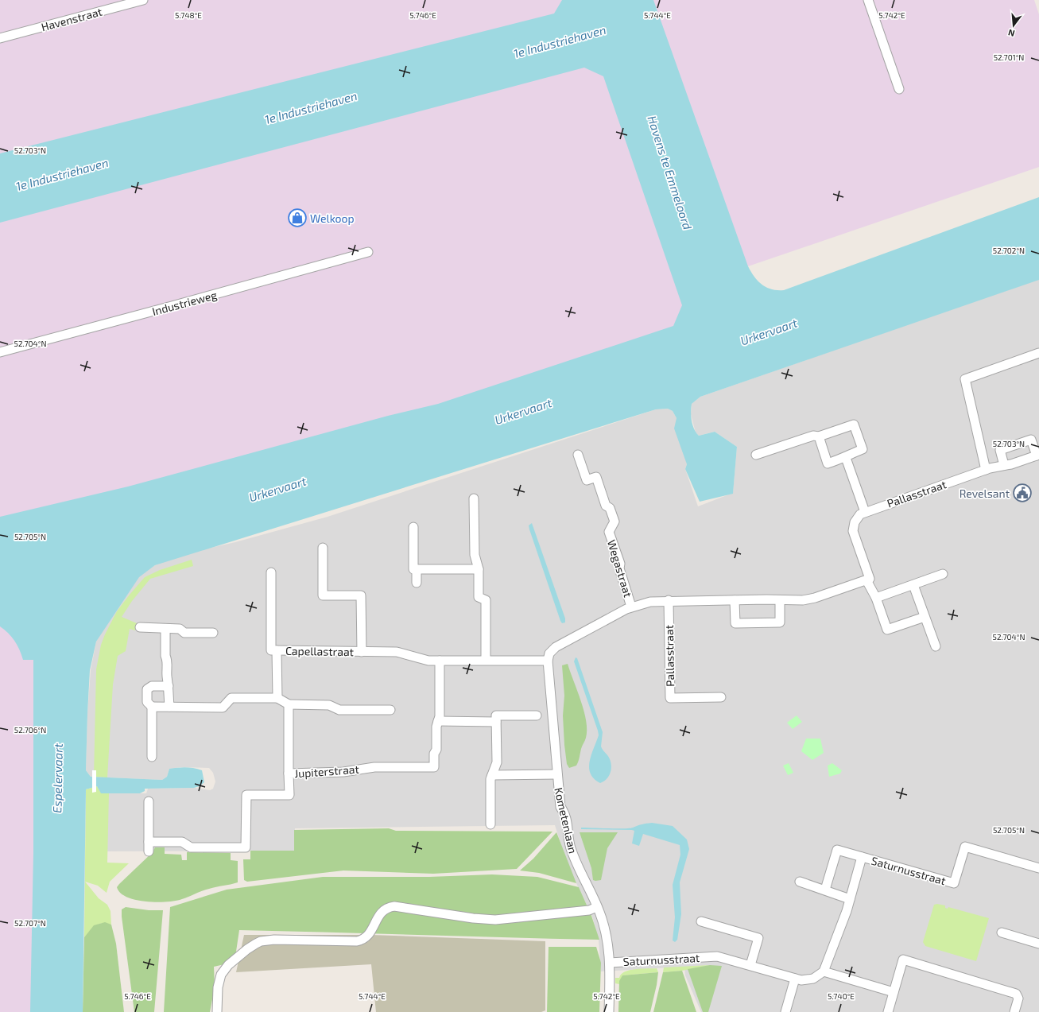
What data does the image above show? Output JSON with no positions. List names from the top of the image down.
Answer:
{
  "streets": {
    "street": [
      "Havenstraat",
      "Industrieweg",
      "Pallasstraat",
      "Wegastraat",
      "Capellastraat",
      "Jupiterstraat",
      "Kometenlaan",
      "Saturnusstraat"
    ]
  },
  "crossings": [
    ["Capellastraat", "Jupiterstraat"],
    ["Capellastraat", "Kometenlaan"],
    ["Kometenlaan", "Saturnusstraat"]
  ],
  "water": [
    "1e Industriehaven",
    "Havens te Emmeloord",
    "Urkervaart",
    "Espelervaart"
  ],
  "places": {
    "shop": ["Welkoop"],
    "public building": ["Revelsant"]
  },
  "north": "bottom",
  "coordinates": [
    "5.748°E",
    "5.746°E",
    "5.744°E",
    "5.742°E",
    "52.701°N",
    "52.703°N",
    "52.702°N",
    "52.704°N",
    "52.705°N",
    "52.706°N",
    "52.707°N",
    "5.740°E"
  ]
}
